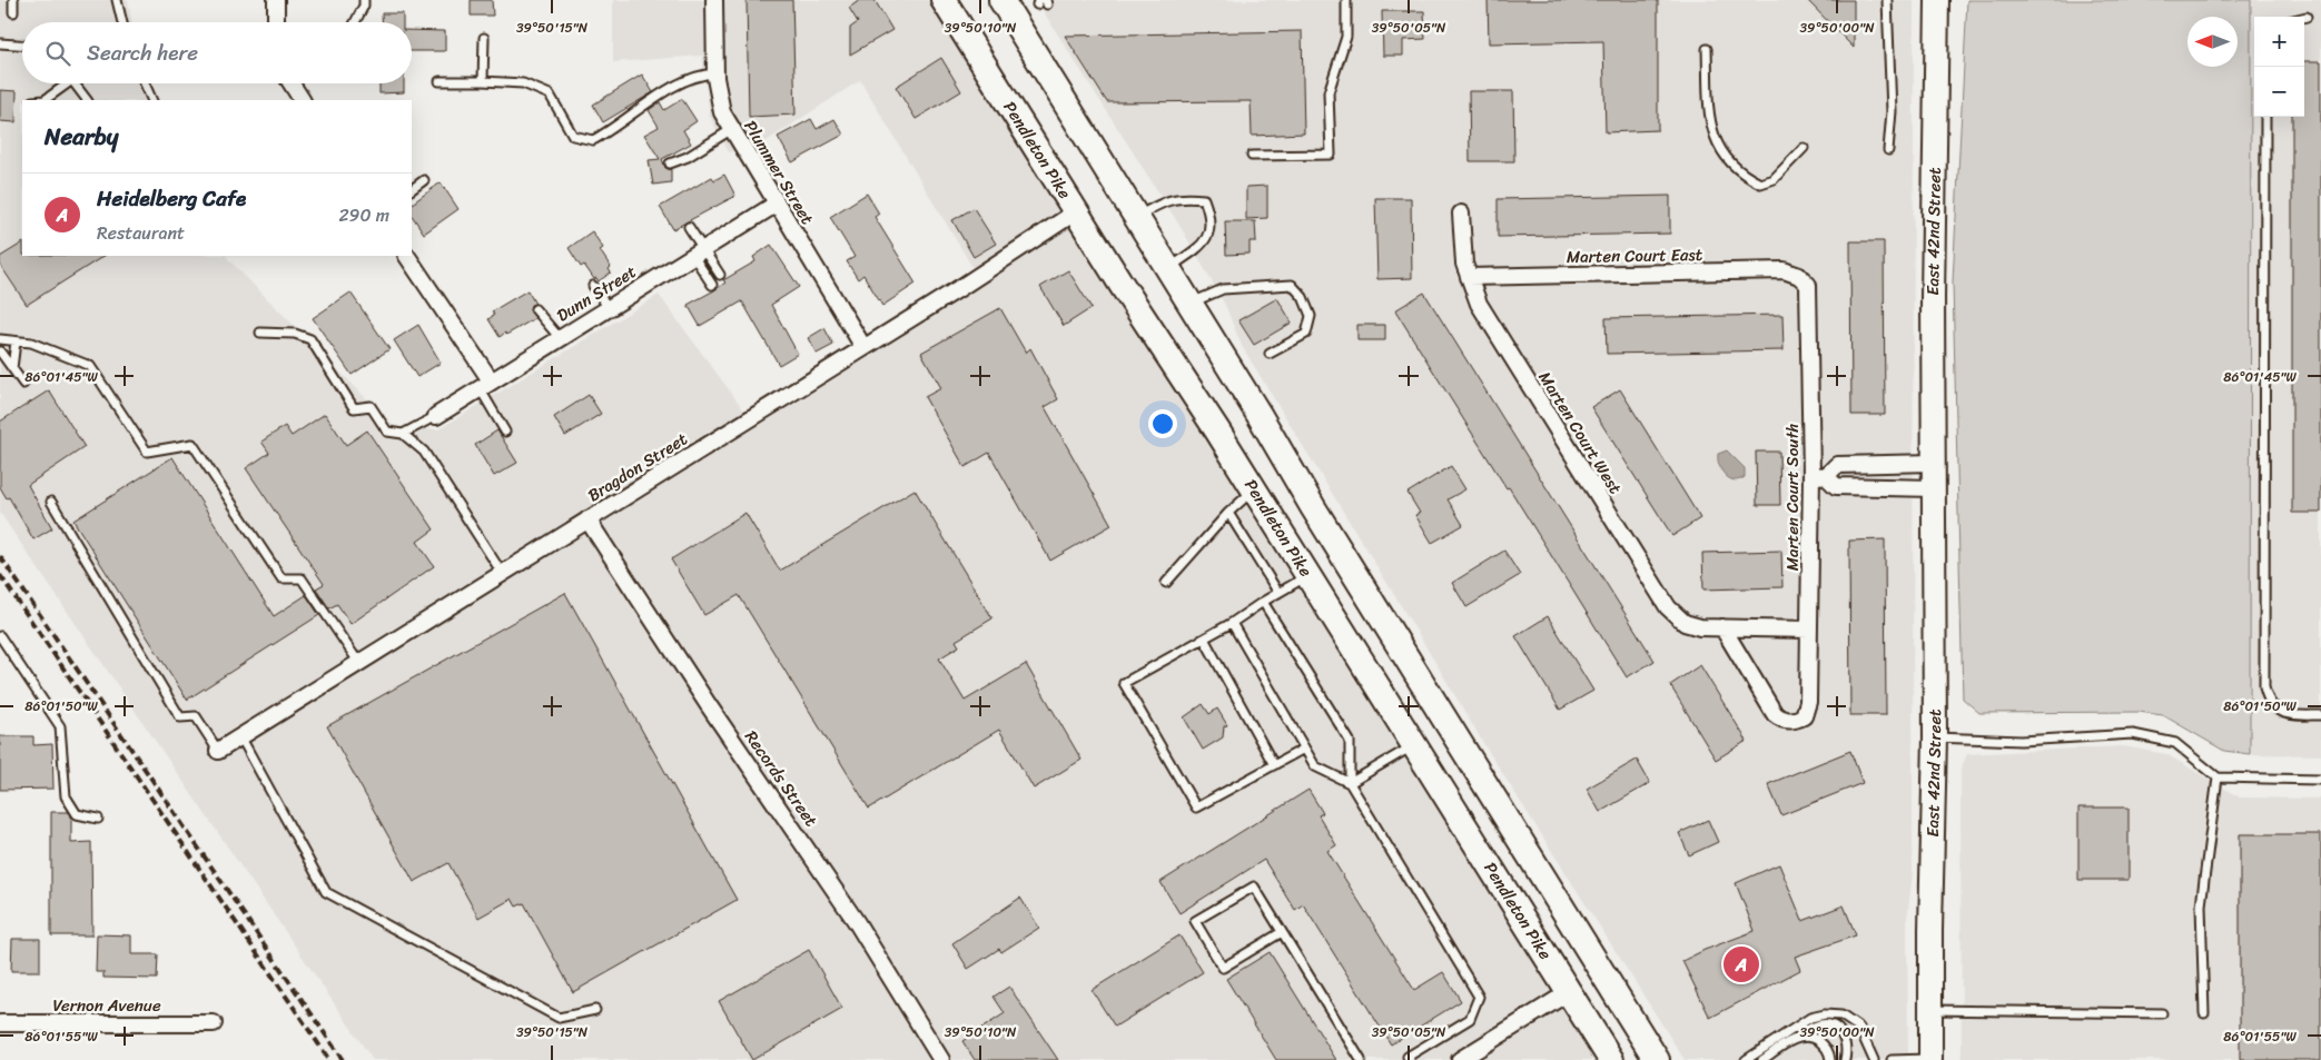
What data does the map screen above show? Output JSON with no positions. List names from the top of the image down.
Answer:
{
  "streets": {
    "main road": ["Pendleton Pike"],
    "street": [
      "Plummer Street",
      "East 42nd Street",
      "Marten Court East",
      "Dunn Street",
      "Marten Court West",
      "Bragdon Street",
      "Marten Court South",
      "Records Street",
      "Vernon Avenue"
    ]
  },
  "crossings": [
    ["Pendleton Pike", "Bragdon Street"],
    ["Plummer Street", "Dunn Street"],
    ["Plummer Street", "Bragdon Street"],
    ["Marten Court East", "Marten Court West"],
    ["Marten Court East", "Marten Court South"],
    ["Marten Court West", "Marten Court South"],
    ["Bragdon Street", "Records Street"]
  ],
  "north": "left",
  "page": {
    "map_buttons": ["+", "−"],
    "search": "Search here",
    "heading": "Nearby",
    "list": [
      {
        "mark": "A",
        "name": "Heidelberg Cafe",
        "note": "Restaurant",
        "value": "290 m"
      }
    ],
    "pins": "A"
  },
  "coordinates": [
    "39°50'15\"N",
    "39°50'10\"N",
    "39°50'05\"N",
    "39°50'00\"N",
    "86°01'45\"W",
    "86°01'50\"W",
    "86°01'55\"W"
  ]
}
